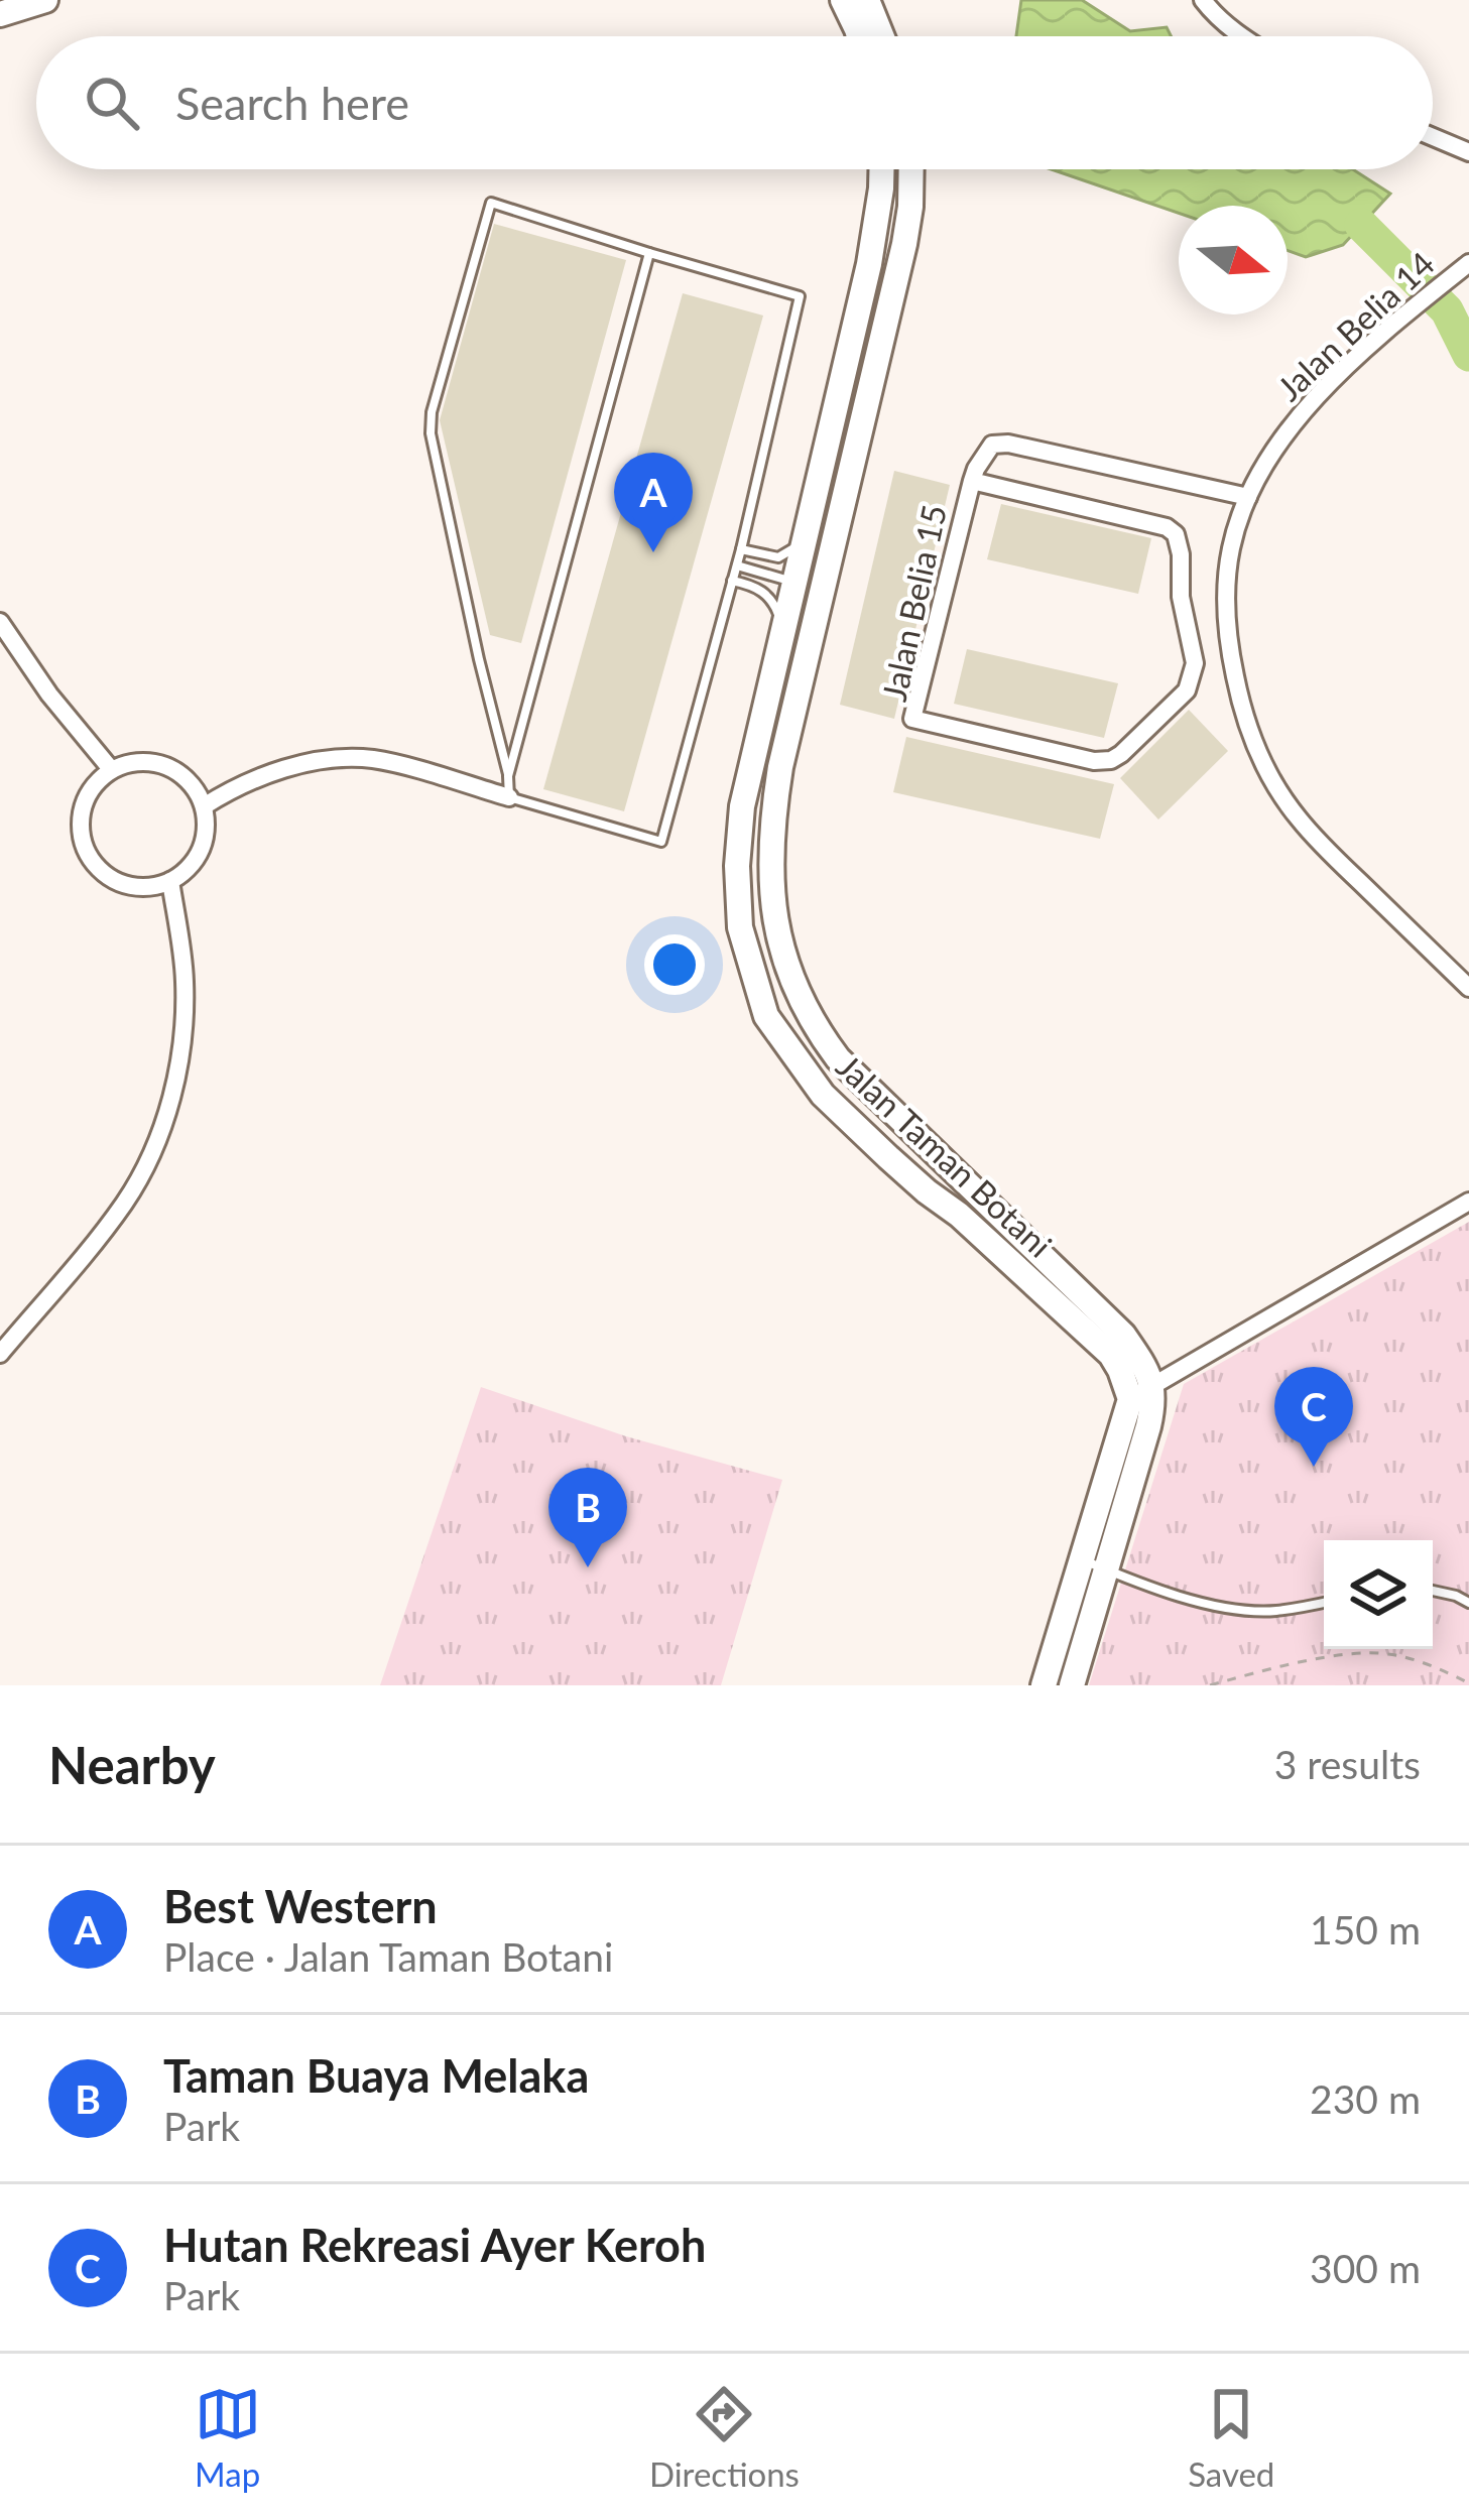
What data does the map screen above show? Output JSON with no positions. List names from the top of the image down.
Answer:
{
  "streets": {
    "street": ["Jalan Belia 14", "Jalan Belia 15", "Jalan Taman Botani"]
  },
  "crossings": [
    ["Jalan Belia 14", "Jalan Belia 15"]
  ],
  "north": "right",
  "page": {
    "search": "Search here",
    "pins": ["A", "C", "B"],
    "heading": ["Nearby", "3 results"],
    "list": [
      {
        "mark": "A",
        "name": "Best Western",
        "note": "Place · Jalan Taman Botani",
        "value": "150 m"
      },
      {
        "mark": "B",
        "name": "Taman Buaya Melaka",
        "note": "Park",
        "value": "230 m"
      },
      {
        "mark": "C",
        "name": "Hutan Rekreasi Ayer Keroh",
        "note": "Park",
        "value": "300 m"
      }
    ],
    "nav": ["Map", "Directions", "Saved"]
  }
}
